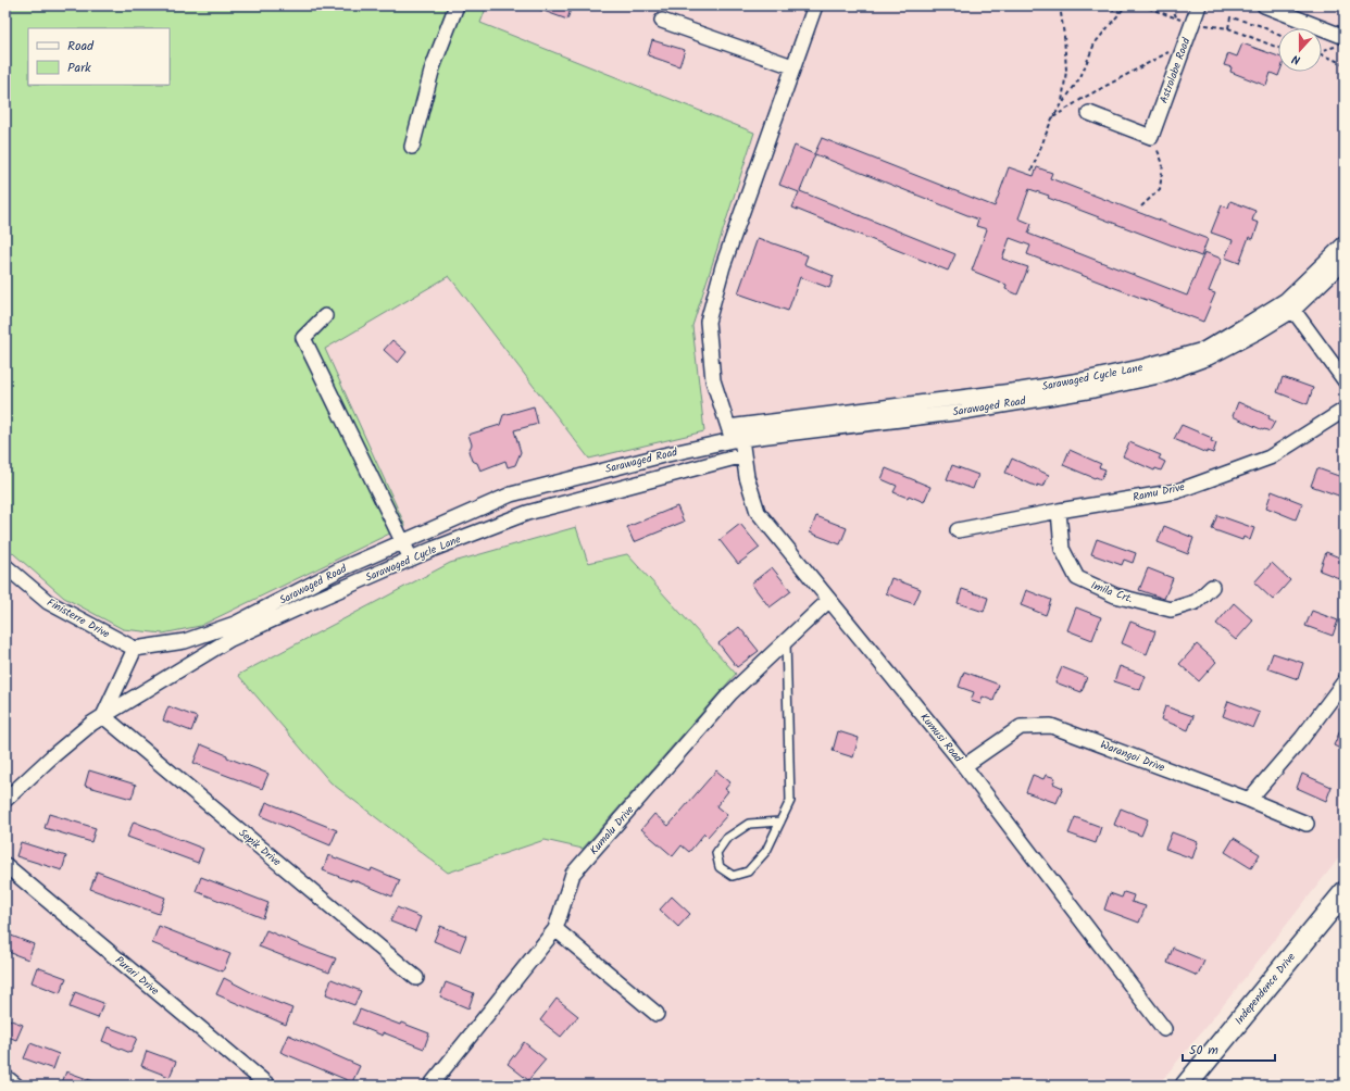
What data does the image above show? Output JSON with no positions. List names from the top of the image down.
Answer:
{
  "streets": {
    "main road": ["Independence Drive"],
    "street": [
      "Astrolabe Road",
      "Sarawaged Cycle Lane",
      "Sarawaged Road",
      "Ramu Drive",
      "Imila Crt.",
      "Finisterre Drive",
      "Kumusi Road",
      "Warangoi Drive",
      "Kumalu Drive",
      "Purari Drive"
    ]
  },
  "crossings": [
    ["Sarawaged Cycle Lane", "Kumusi Road"],
    ["Sarawaged Road", "Finisterre Drive"],
    ["Sarawaged Road", "Kumusi Road"],
    ["Ramu Drive", "Imila Crt."],
    ["Kumusi Road", "Warangoi Drive"],
    ["Kumusi Road", "Kumalu Drive"]
  ],
  "legend": ["Road", "Park"],
  "scale_bar": "50 m",
  "north": "bottom"
}
